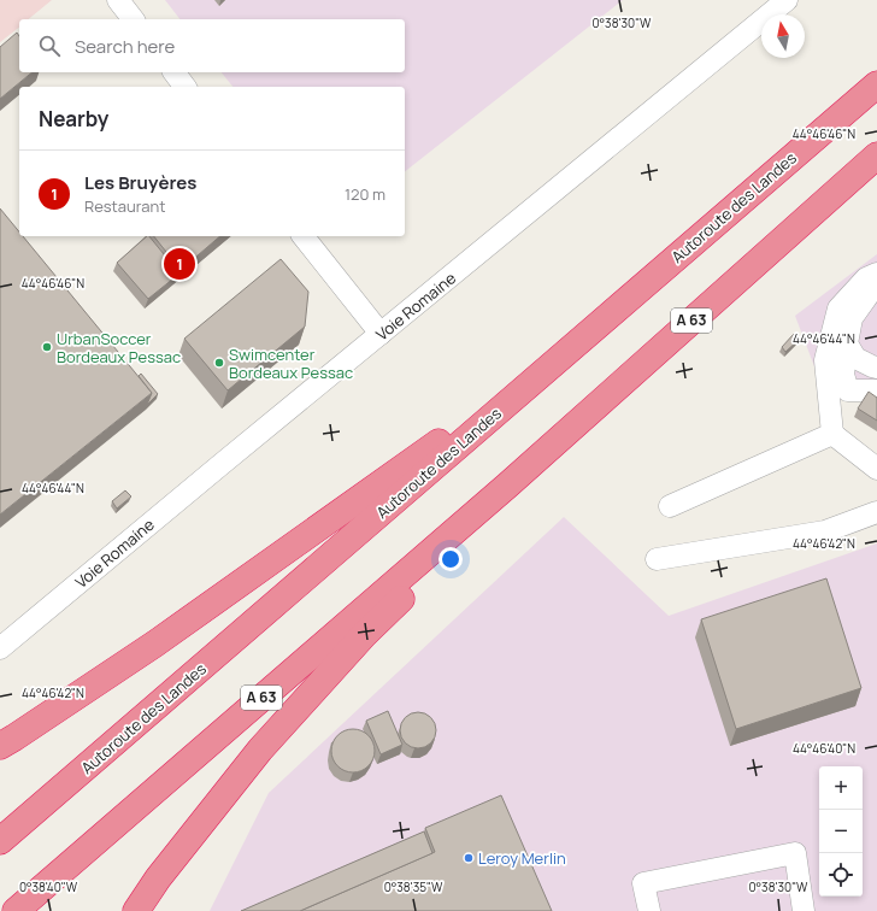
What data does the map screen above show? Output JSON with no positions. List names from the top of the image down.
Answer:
{
  "streets": {
    "highway": ["Autoroute des Landes", "A 63"],
    "street": ["Voie Romaine"]
  },
  "places": ["UrbanSoccer Bordeaux Pessac", "Swimcenter Bordeaux Pessac", "Leroy Merlin"],
  "north": "top",
  "page": {
    "search": "Search here",
    "heading": "Nearby",
    "list": [
      {
        "mark": "1",
        "name": "Les Bruyères",
        "note": "Restaurant",
        "value": "120 m"
      }
    ],
    "pins": "1",
    "map_buttons": ["+", "−"]
  },
  "coordinates": [
    "0°38'30\"W",
    "44°46'46\"N",
    "44°46'44\"N",
    "44°46'42\"N",
    "44°46'40\"N",
    "0°38'40\"W",
    "0°38'35\"W"
  ]
}
